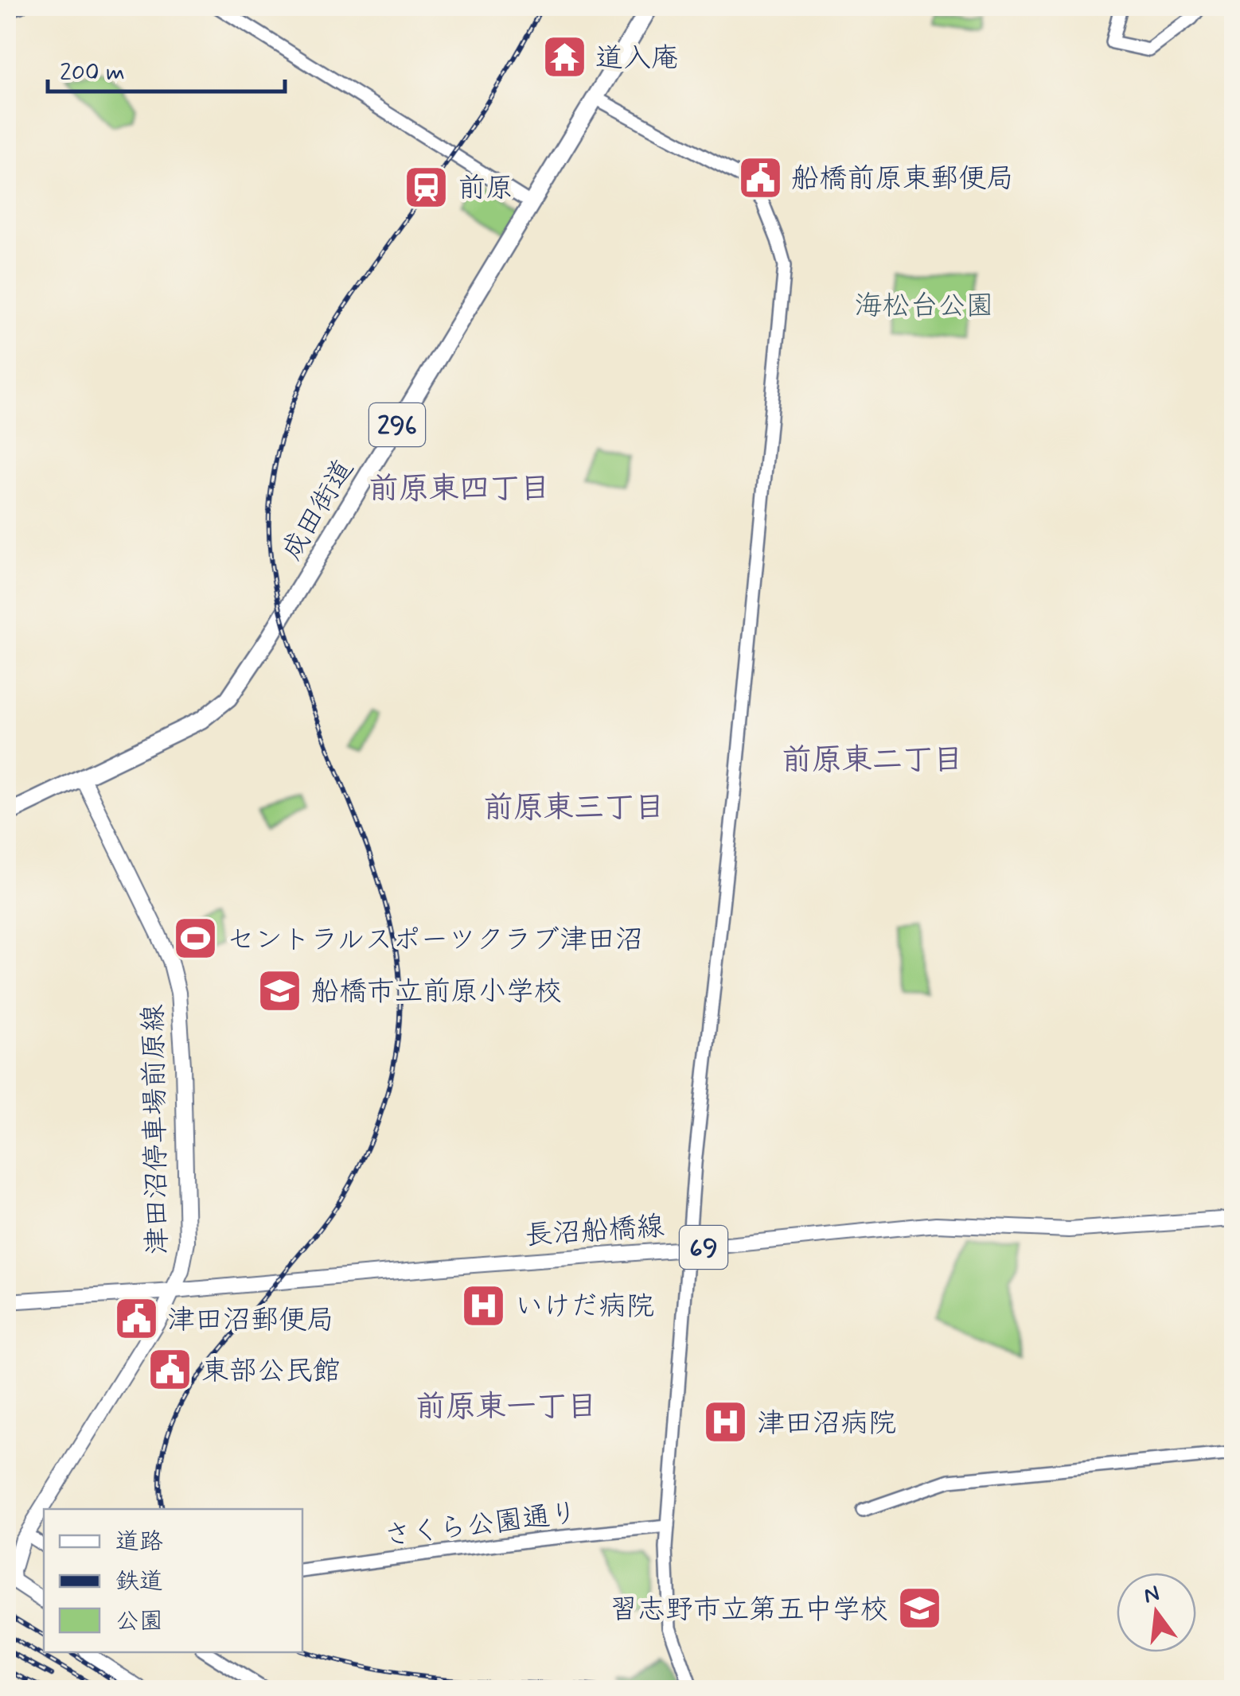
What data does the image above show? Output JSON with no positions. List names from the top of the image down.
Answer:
{
  "streets": {
    "highway": ["296", "成田街道"],
    "main road": ["津田沼停車場前原線", "長沼船橋線", "69"],
    "street": ["さくら公園通り"]
  },
  "crossings": [
    ["成田街道", "津田沼停車場前原線"],
    ["津田沼停車場前原線", "長沼船橋線"]
  ],
  "districts": [
    "前原東四丁目",
    "前原東二丁目",
    "前原東三丁目",
    "前原東一丁目"
  ],
  "parks": ["海松台公園"],
  "places": {
    "temple": ["道入庵"],
    "public building": ["船橋前原東郵便局", "津田沼郵便局", "東部公民館"],
    "station": ["前原"],
    "sports": ["セントラルスポーツクラブ津田沼"],
    "school or university": ["船橋市立前原小学校", "習志野市立第五中学校"],
    "hospital": ["いけだ病院", "津田沼病院"]
  },
  "legend": ["道路", "鉄道", "公園"],
  "scale_bar": "200 m",
  "north": "top"
}
